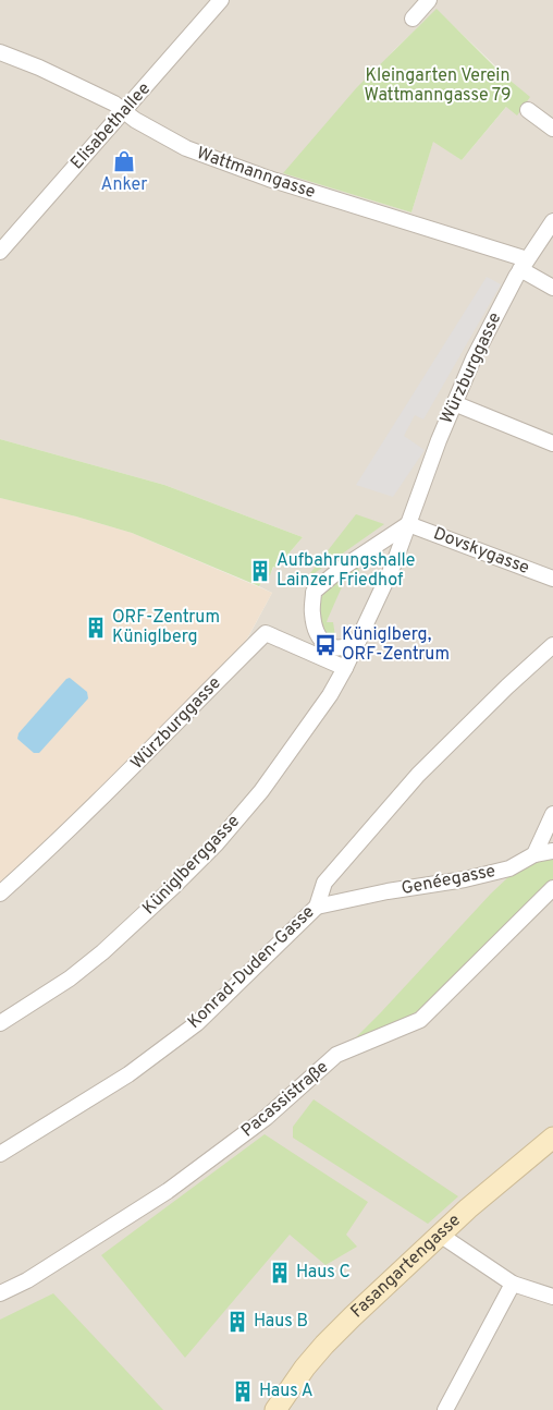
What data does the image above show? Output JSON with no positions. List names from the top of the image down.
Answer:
{
  "streets": {
    "main road": ["Fasangartengasse"],
    "street": [
      "Elisabethallee",
      "Wattmanngasse",
      "Würzburggasse",
      "Dovskygasse",
      "Küniglberggasse",
      "Genéegasse",
      "Konrad-Duden-Gasse",
      "Pacassistraße"
    ]
  },
  "crossings": [
    ["Elisabethallee", "Wattmanngasse"],
    ["Wattmanngasse", "Würzburggasse"],
    ["Würzburggasse", "Dovskygasse"],
    ["Würzburggasse", "Küniglberggasse"],
    ["Genéegasse", "Konrad-Duden-Gasse"]
  ],
  "parks": ["Kleingarten Verein Wattmanngasse 79"],
  "places": {
    "shop": ["Anker"],
    "building": [
      "Aufbahrungshalle Lainzer Friedhof",
      "ORF-Zentrum Küniglberg",
      "Haus C",
      "Haus B",
      "Haus A"
    ],
    "bus stop": ["Küniglberg, ORF-Zentrum"]
  }
}
